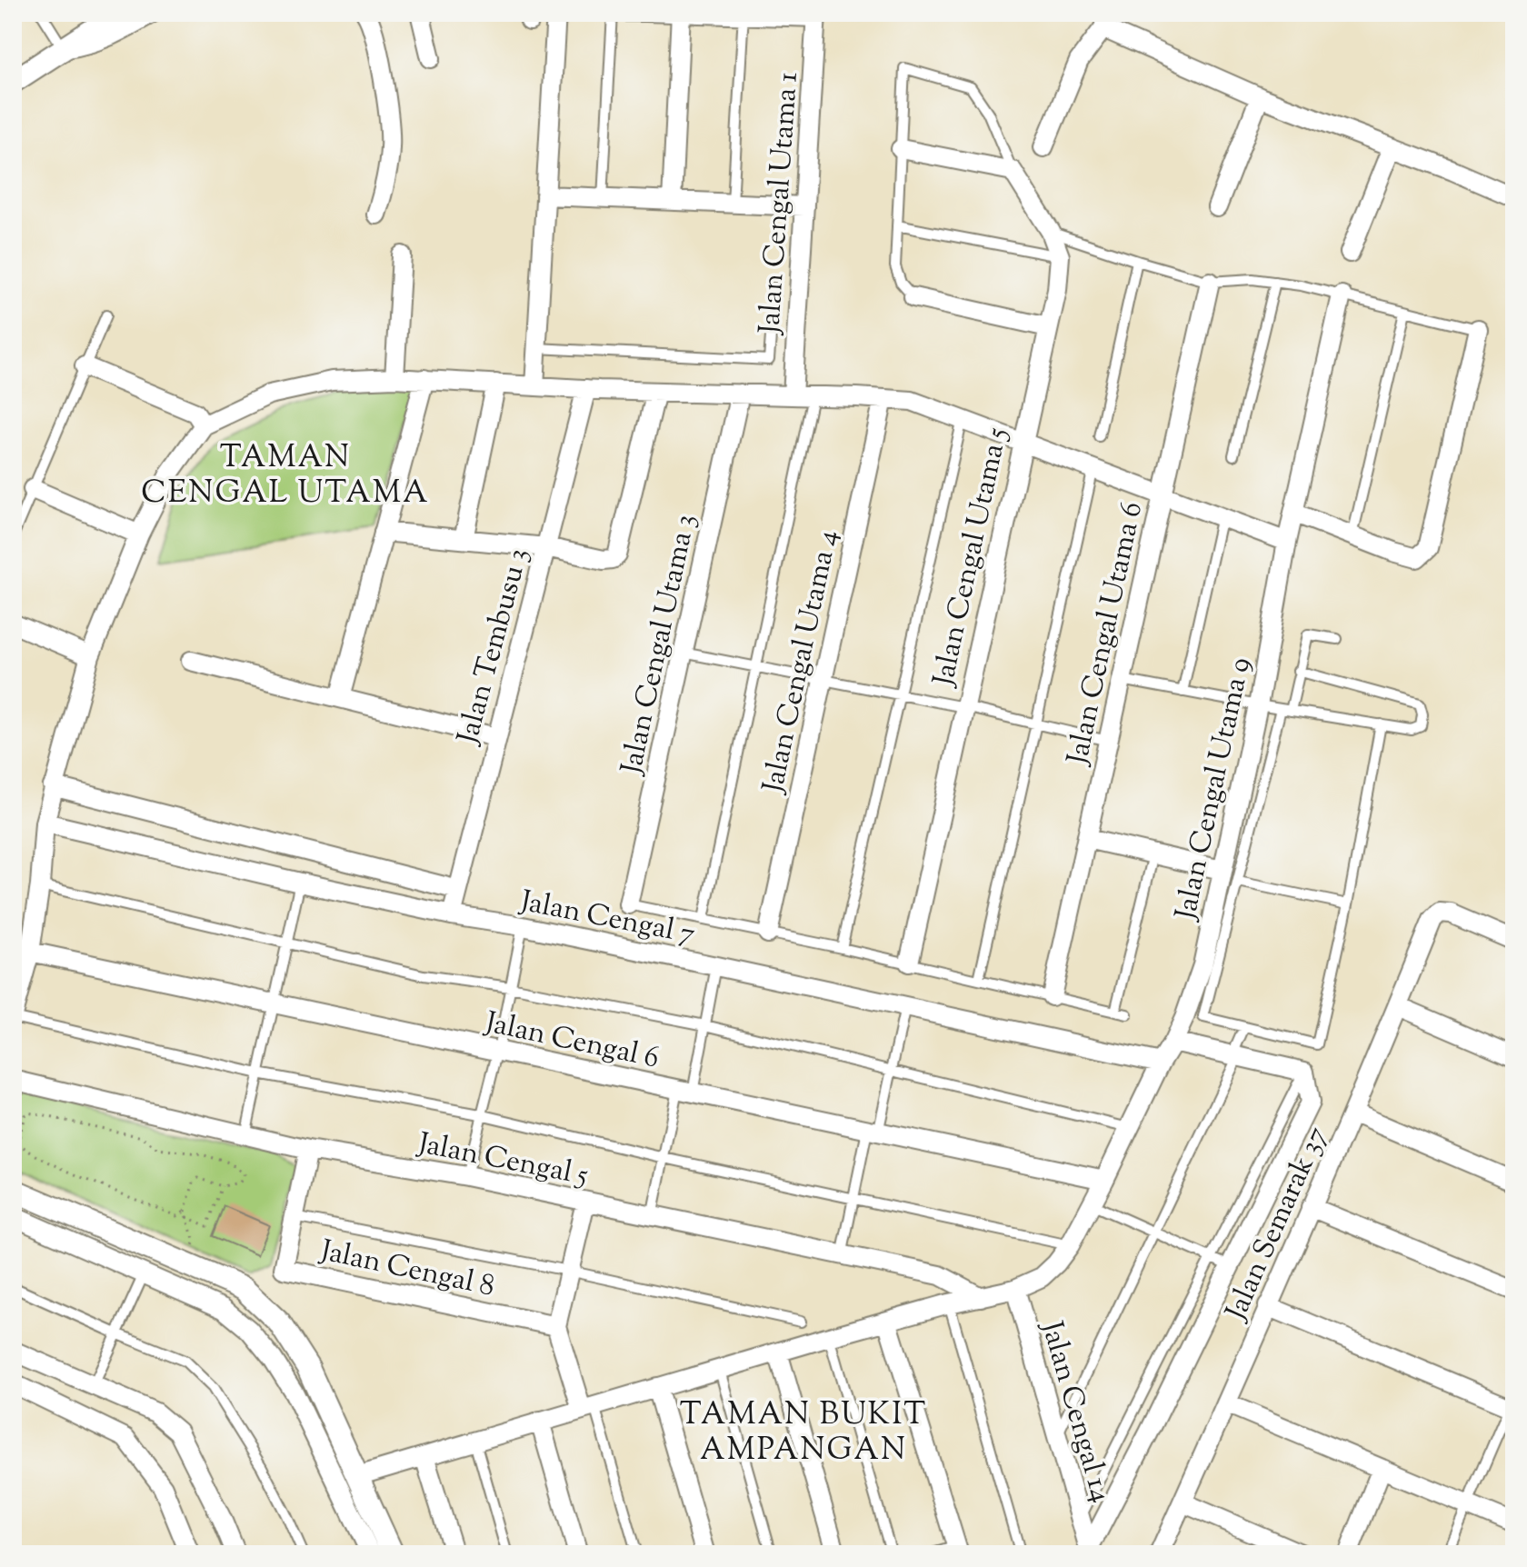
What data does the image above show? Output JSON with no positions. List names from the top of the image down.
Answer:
{
  "streets": {
    "street": [
      "Jalan Cengal Utama 1",
      "Jalan Cengal Utama 5",
      "Jalan Cengal Utama 6",
      "Jalan Cengal Utama 3",
      "Jalan Tembusu 3",
      "Jalan Cengal Utama 4",
      "Jalan Cengal Utama 9",
      "Jalan Cengal 7",
      "Jalan Cengal 6",
      "Jalan Cengal 5",
      "Jalan Semarak 37",
      "Jalan Cengal 8",
      "Jalan Cengal 14"
    ]
  },
  "crossings": [
    ["Jalan Tembusu 3", "Jalan Cengal 7"],
    ["Jalan Cengal Utama 9", "Jalan Cengal 7"],
    ["Jalan Cengal Utama 9", "Jalan Cengal 6"],
    ["Jalan Cengal Utama 9", "Jalan Cengal 5"],
    ["Jalan Cengal Utama 9", "Jalan Cengal 14"],
    ["Jalan Cengal 5", "Jalan Cengal 8"]
  ],
  "districts": ["TAMAN CENGAL UTAMA", "TAMAN BUKIT AMPANGAN"]
}
